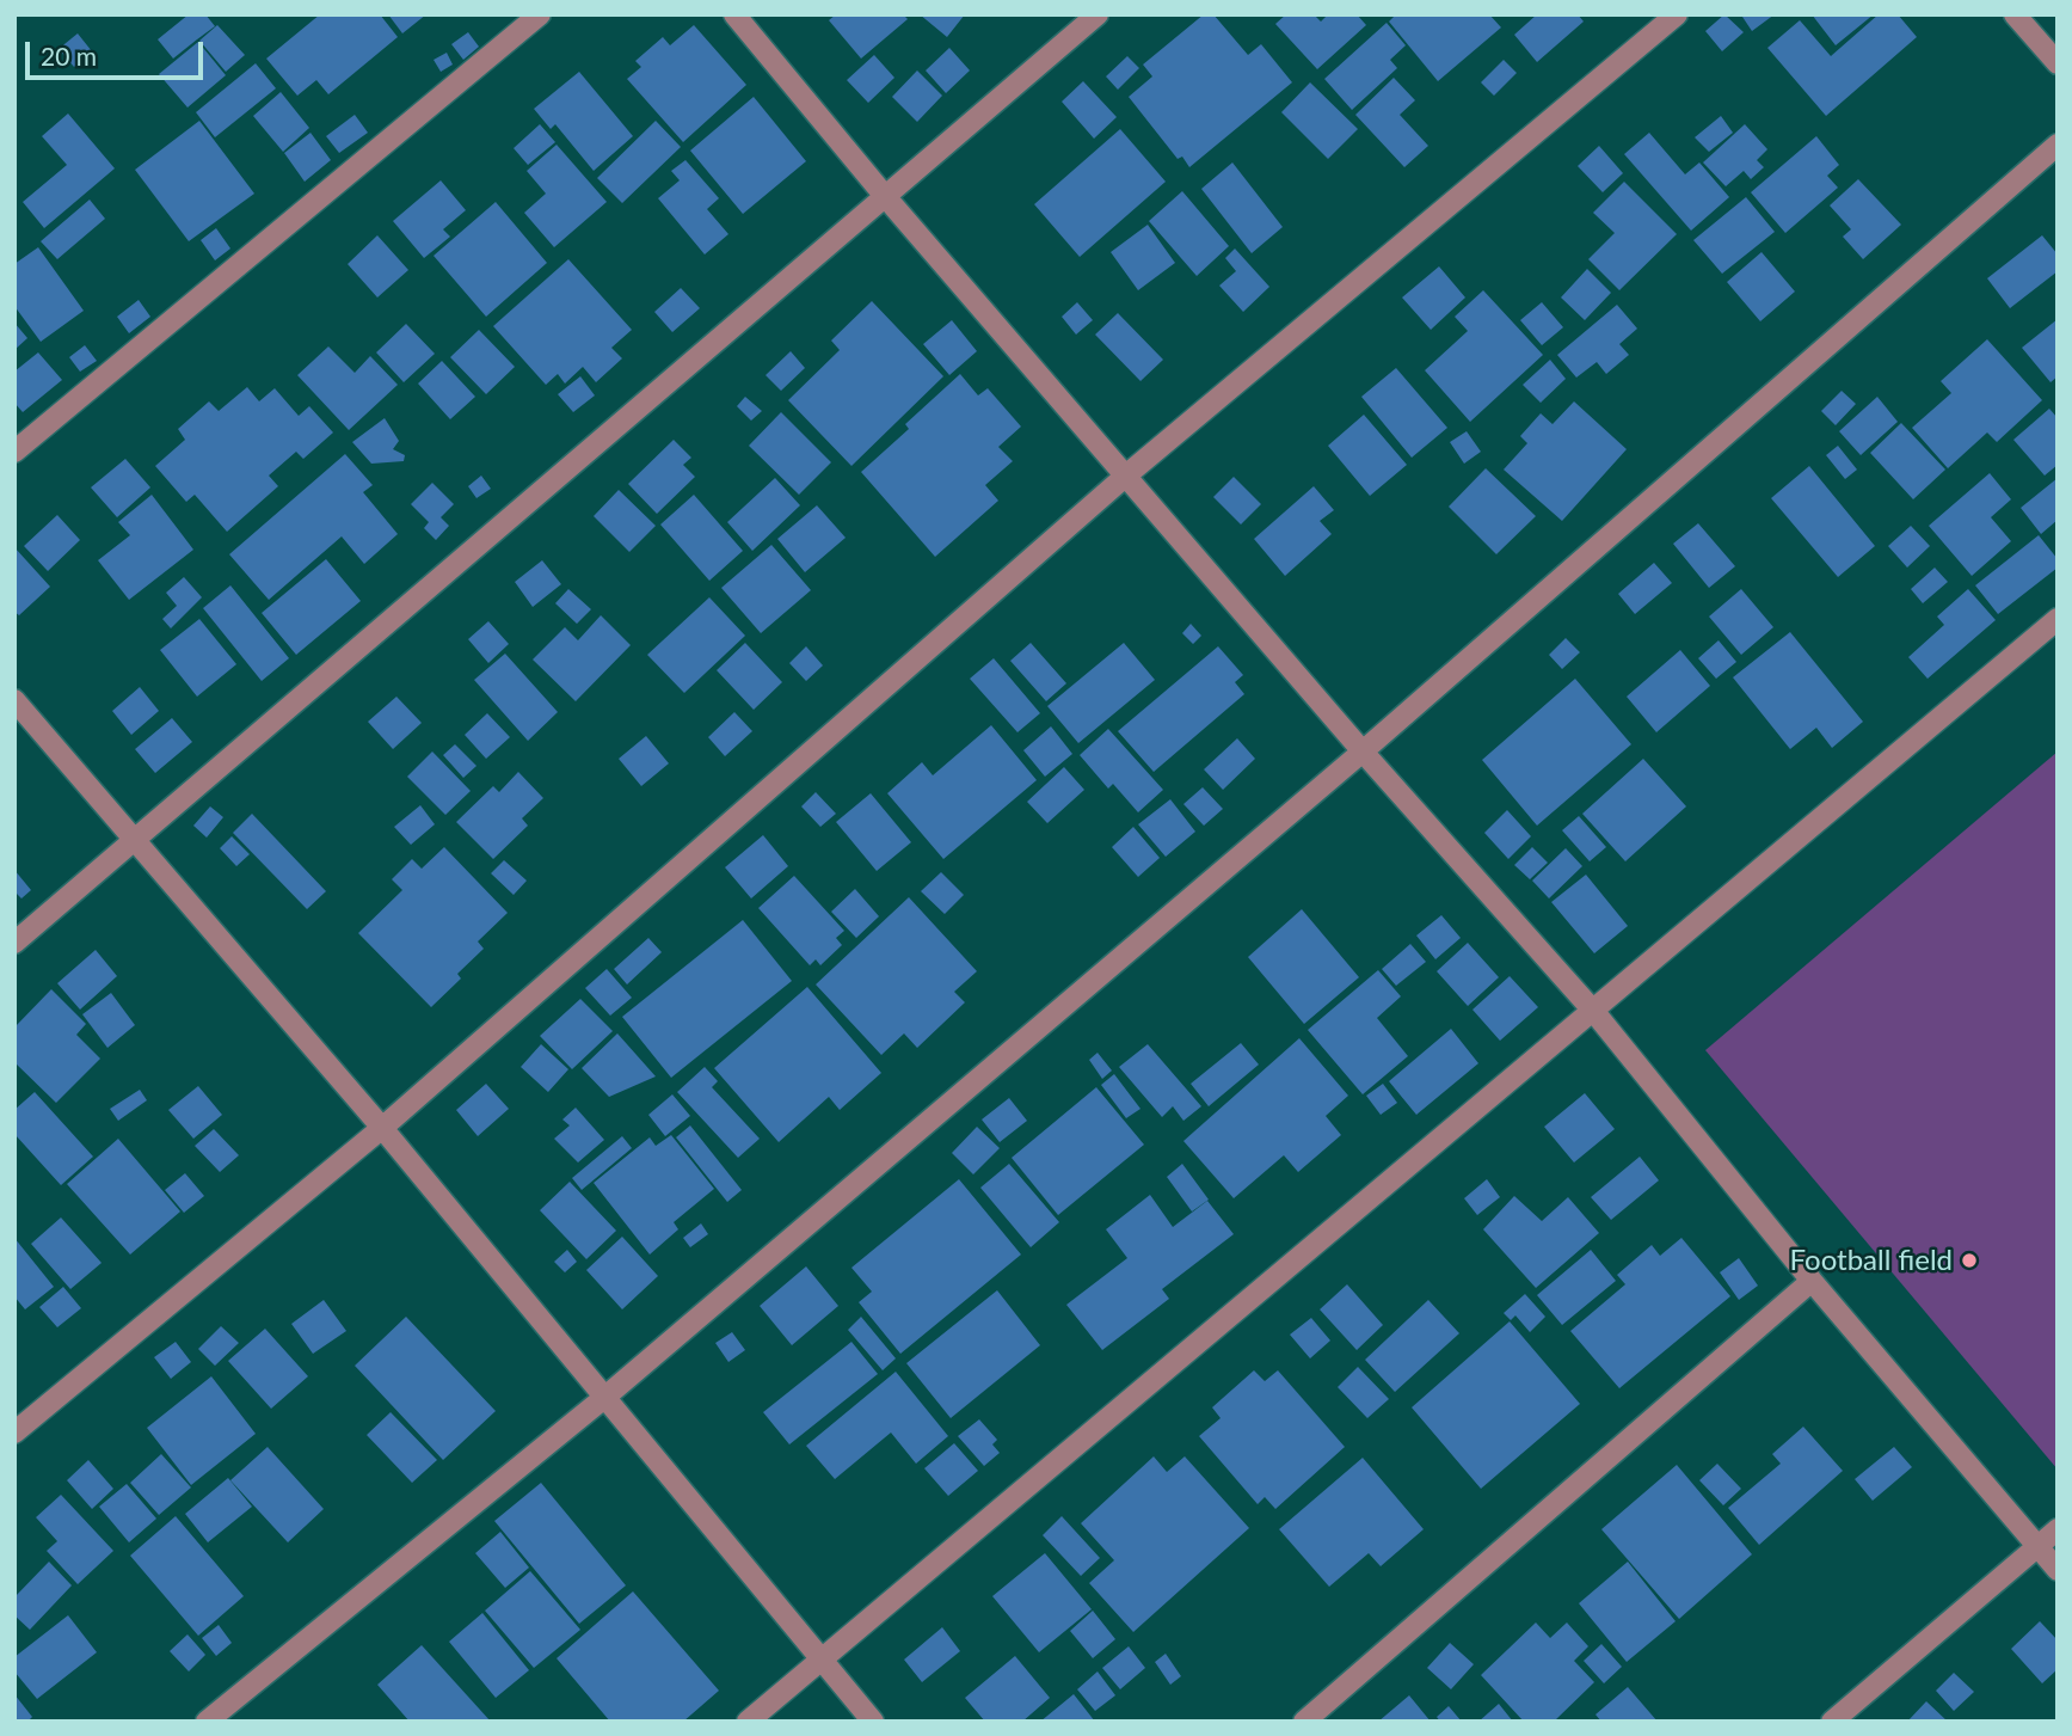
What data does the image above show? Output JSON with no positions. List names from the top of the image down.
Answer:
{
  "places": ["Football field"],
  "scale_bar": "20 m"
}
